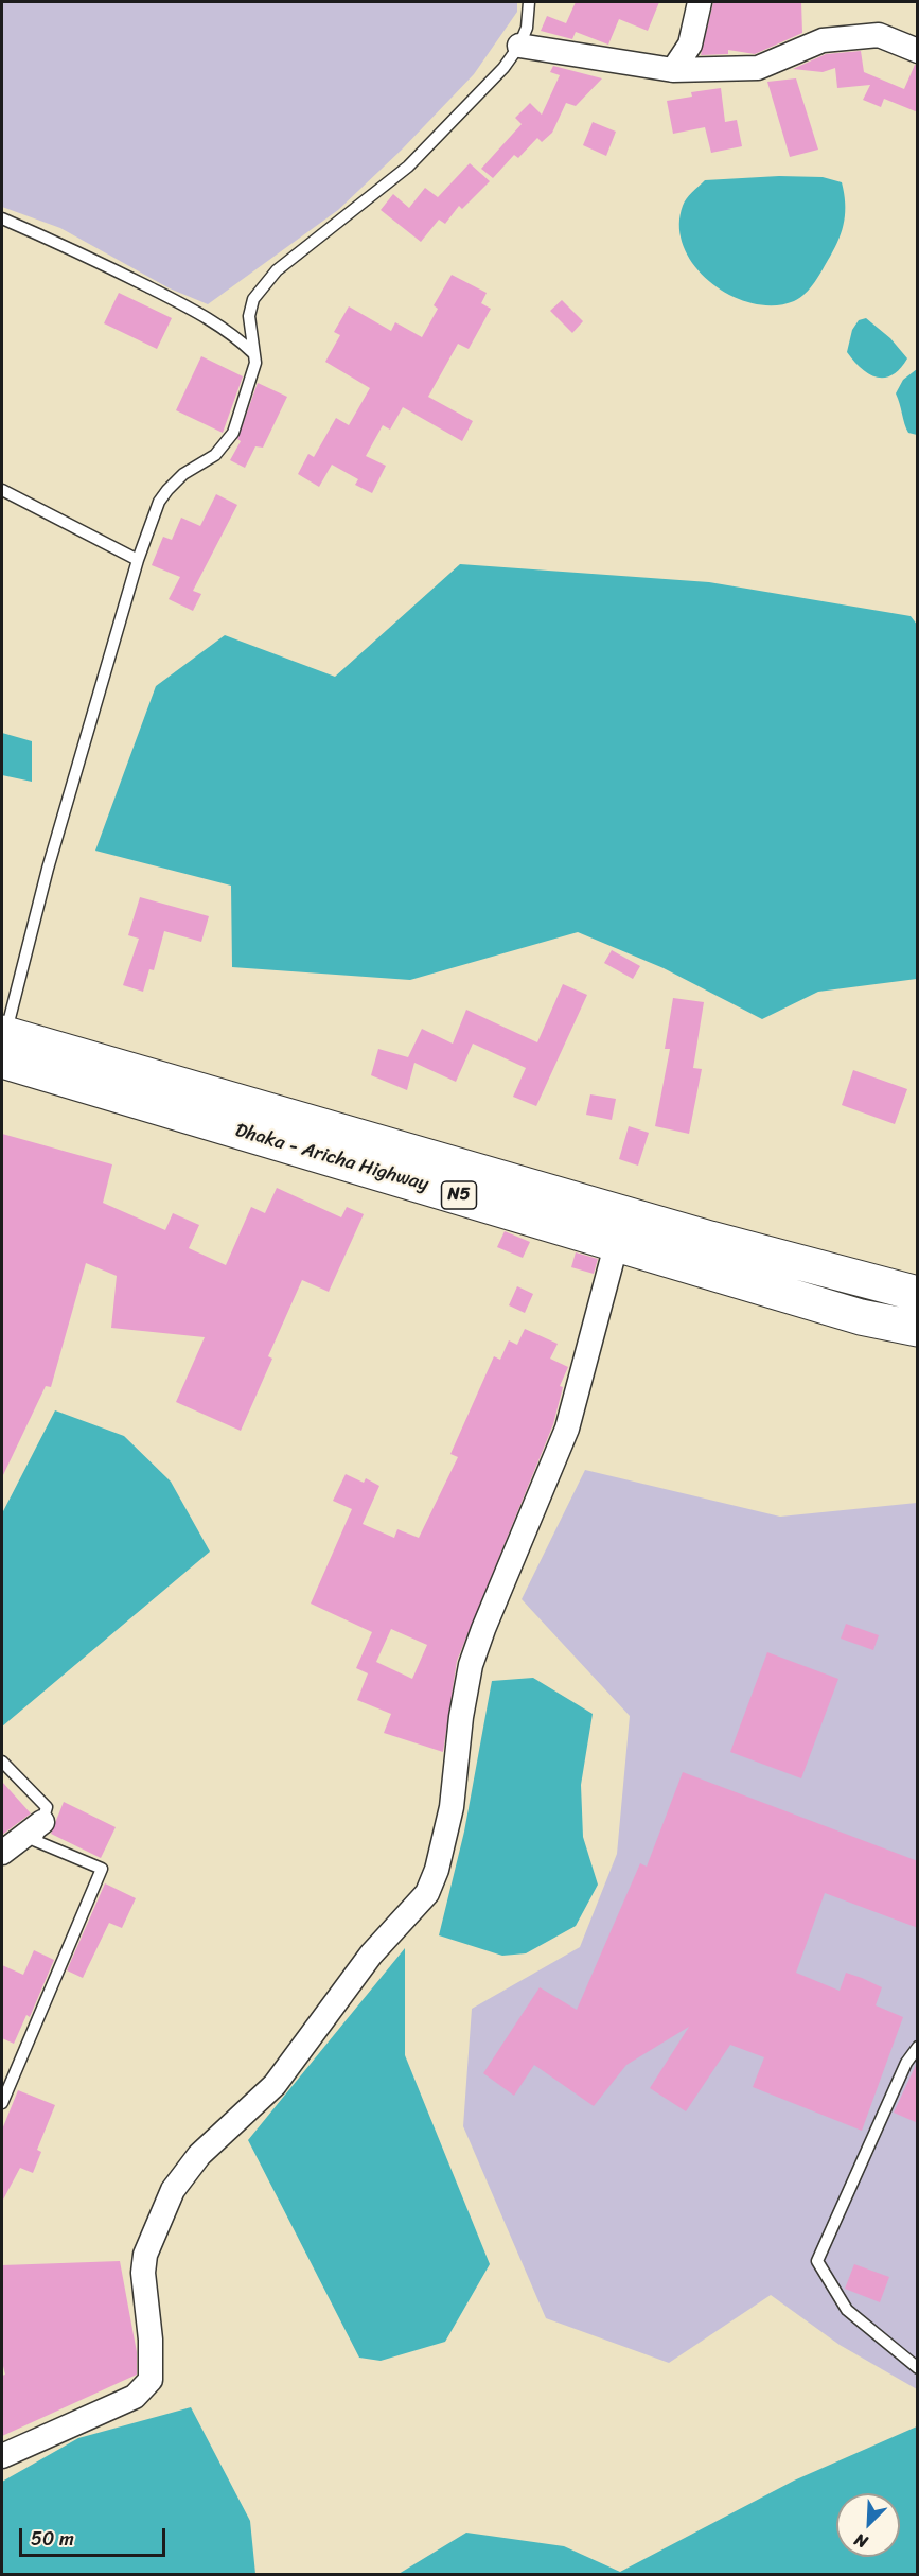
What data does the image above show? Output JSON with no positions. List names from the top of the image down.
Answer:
{
  "streets": {
    "highway": ["Dhaka - Aricha Highway", "N5"]
  },
  "crossings": [
    ["Dhaka - Aricha Highway", "N5"]
  ],
  "scale_bar": "50 m",
  "north": "bottom left"
}
